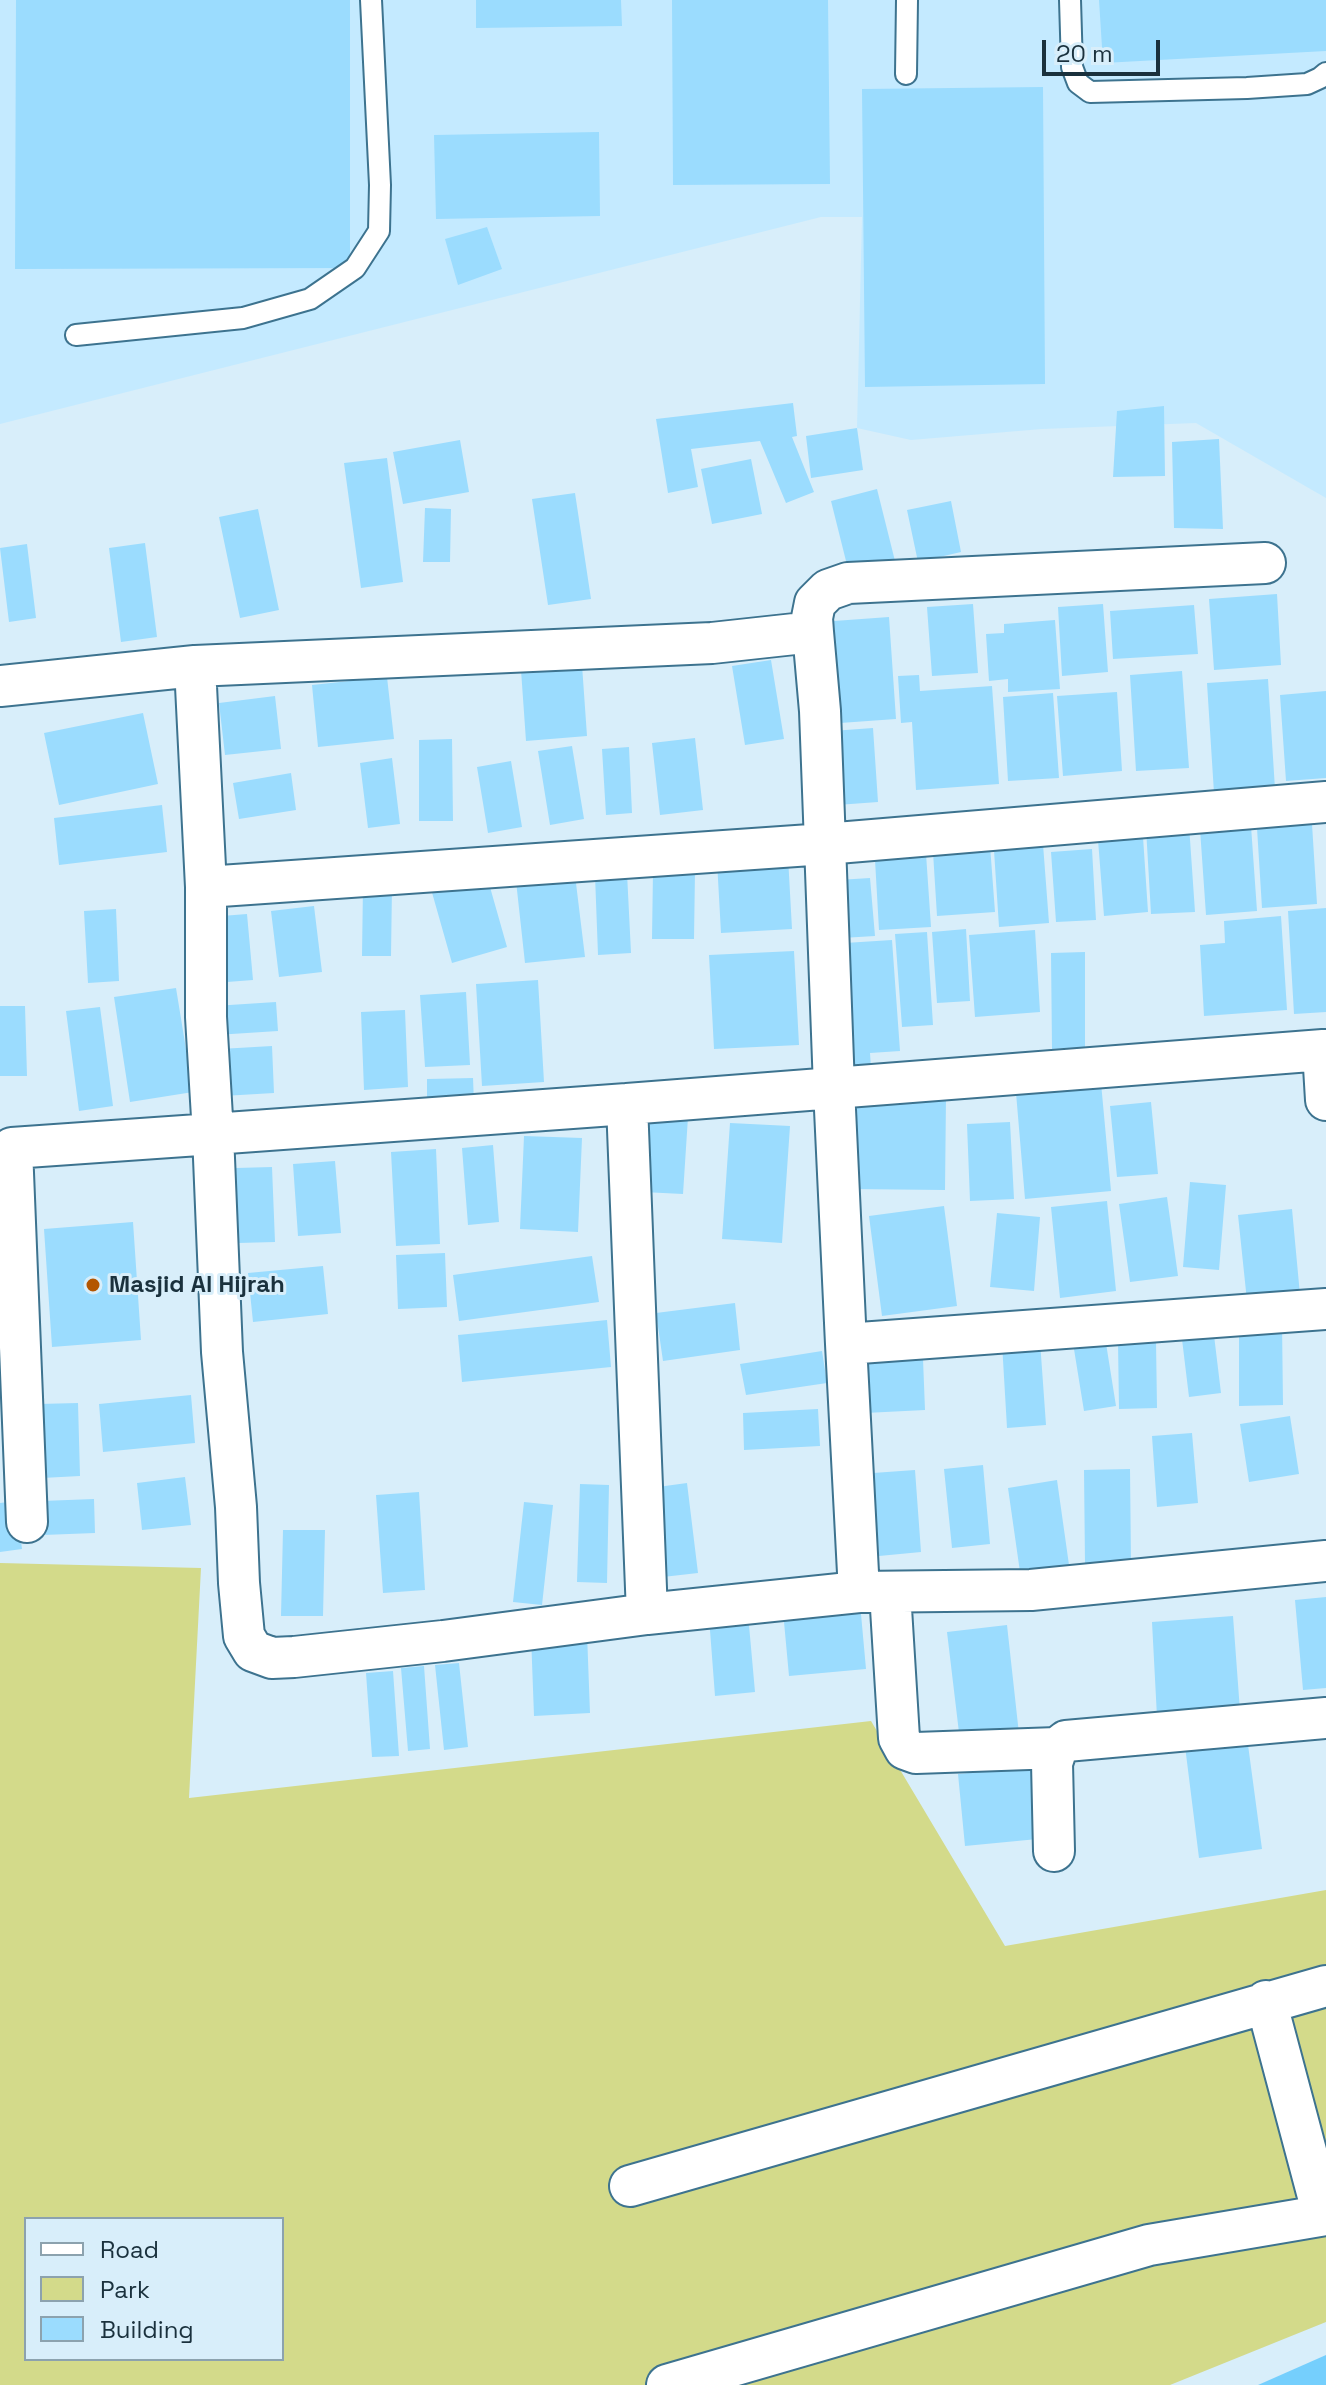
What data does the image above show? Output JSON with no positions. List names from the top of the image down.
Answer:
{
  "places": ["Masjid Al Hijrah"],
  "legend": ["Road", "Park", "Building"],
  "scale_bar": "20 m"
}
